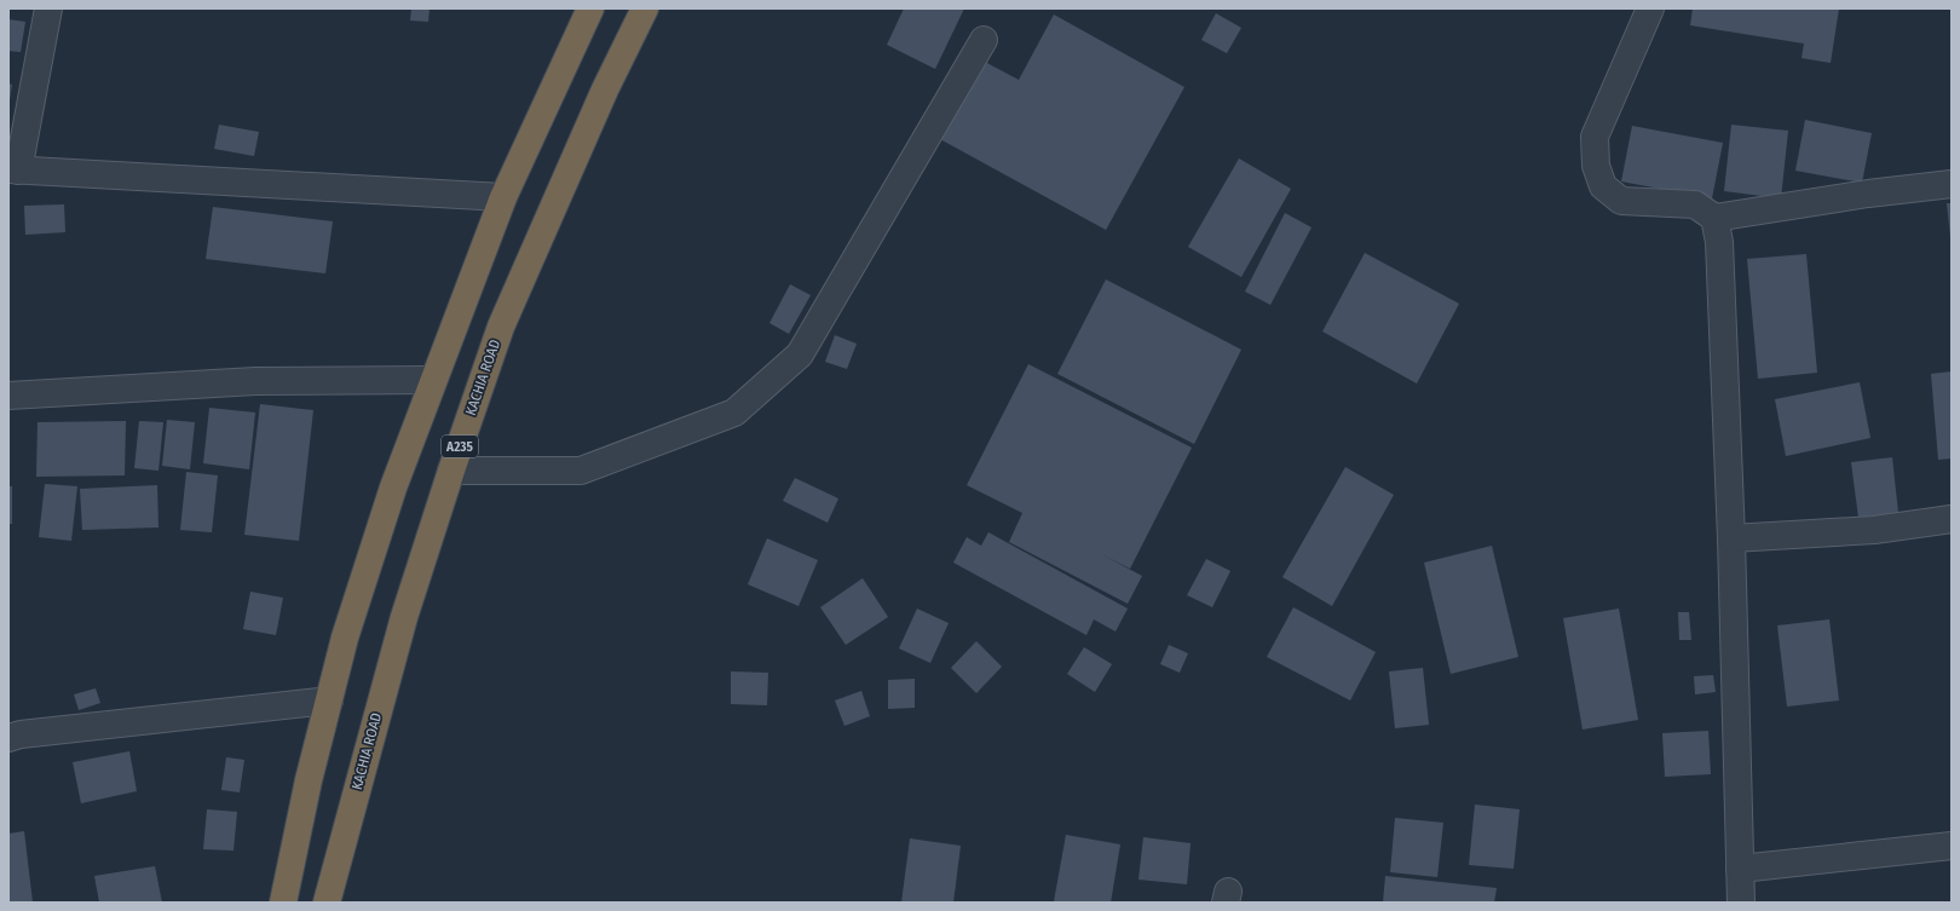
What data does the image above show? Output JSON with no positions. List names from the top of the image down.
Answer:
{
  "streets": {
    "highway": ["KACHIA ROAD", "A235"]
  }
}
